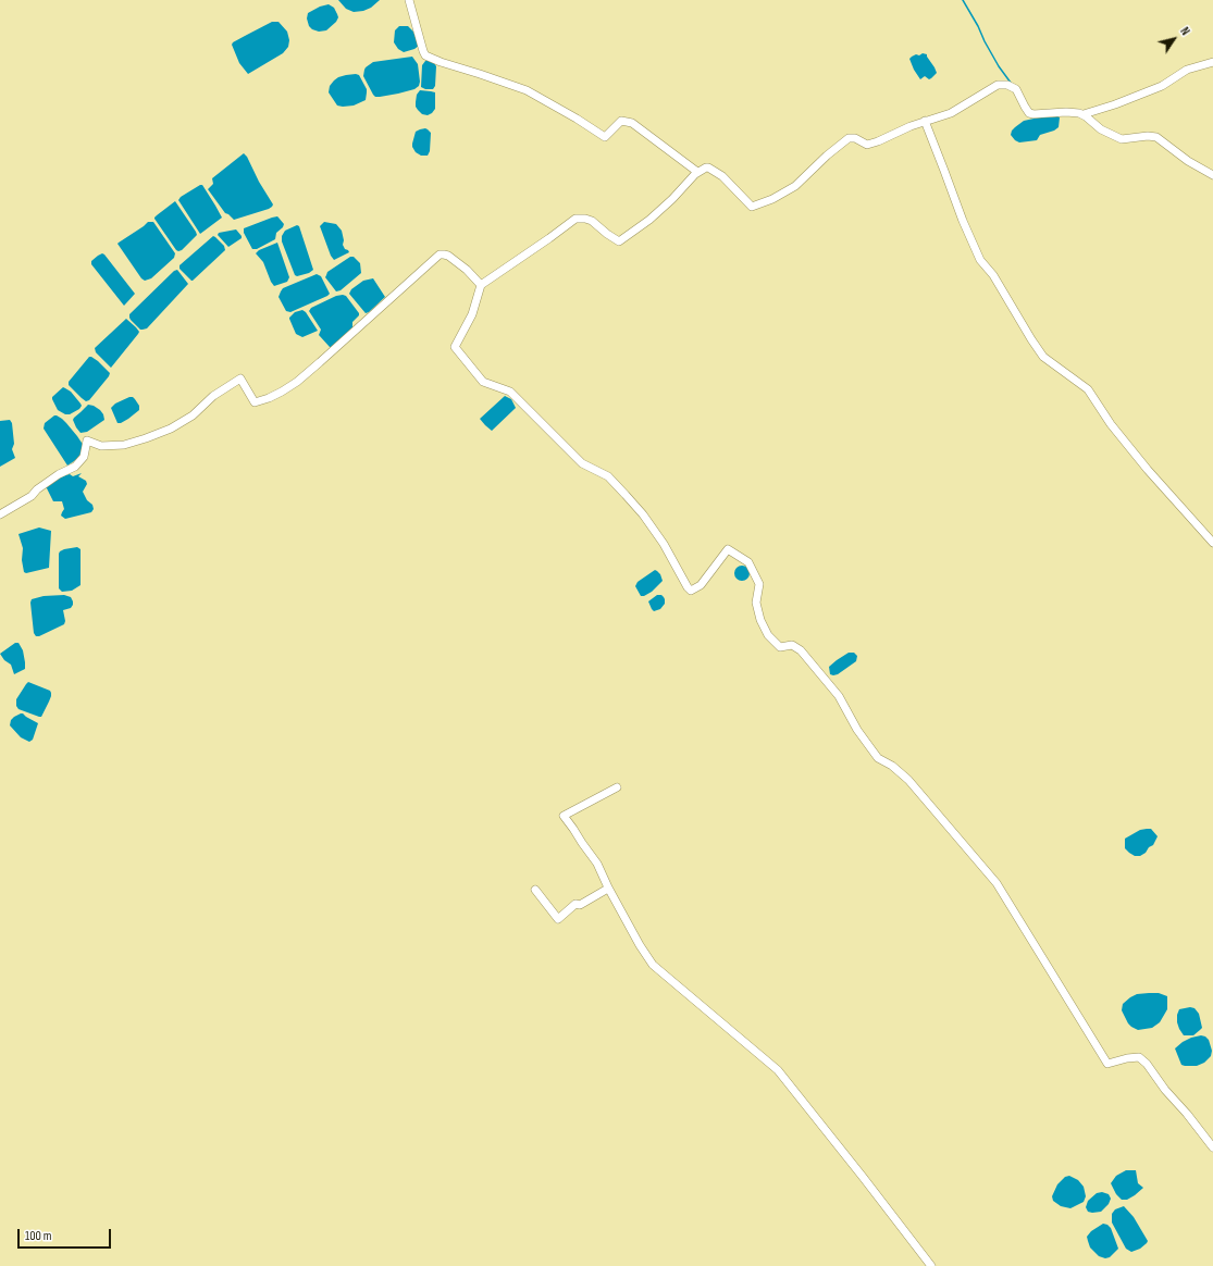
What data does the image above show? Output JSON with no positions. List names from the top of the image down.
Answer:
{
  "scale_bar": "100 m",
  "north": "top right"
}
